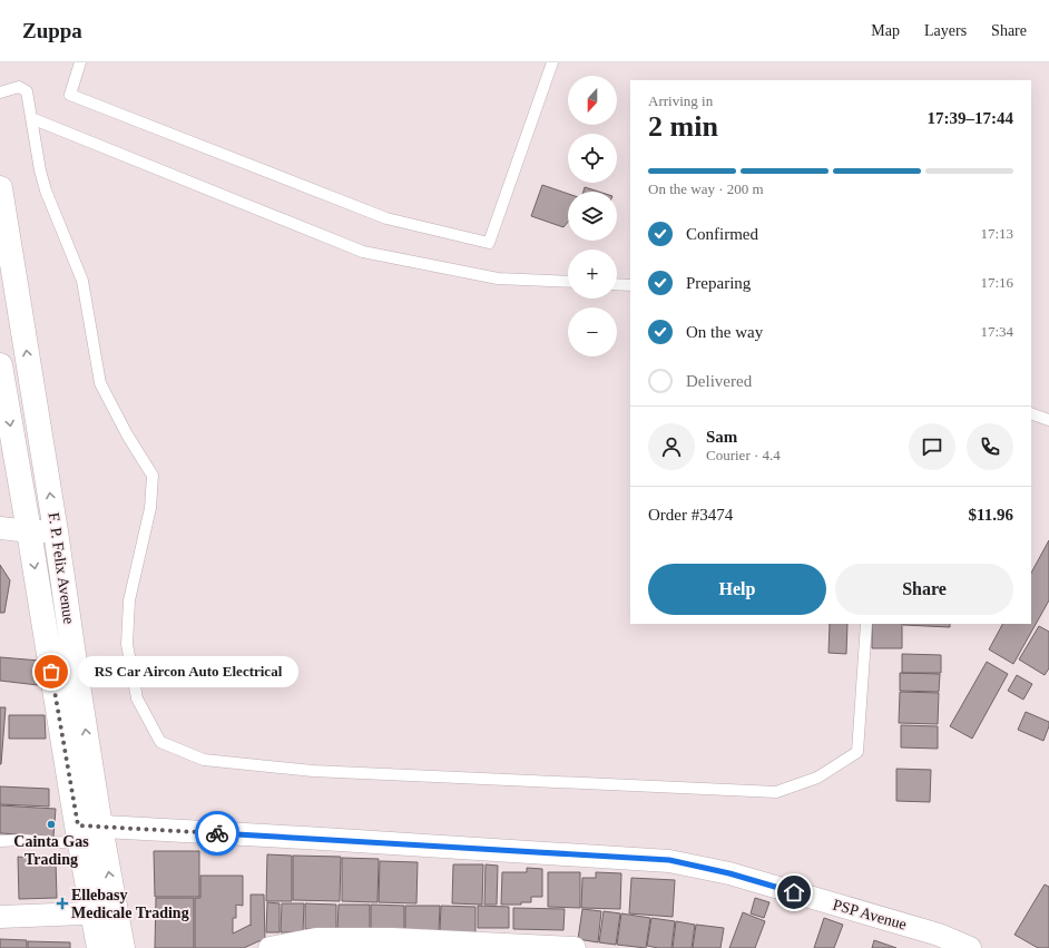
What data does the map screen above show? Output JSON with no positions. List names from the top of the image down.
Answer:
{
  "streets": {
    "main road": ["F. P. Felix Avenue"],
    "street": ["PSP Avenue"]
  },
  "crossings": [
    ["F. P. Felix Avenue", "PSP Avenue"]
  ],
  "places": {
    "other": ["RS Car Aircon Auto Electrical", "Cainta Gas Trading"],
    "health": ["Ellebasy Medicale Trading"]
  },
  "north": "bottom",
  "page": {
    "header": "Zuppa",
    "nav": ["Map", "Layers", "Share"],
    "map_buttons": ["+", "−"],
    "heading": ["2 min", "Arriving in", "17:39–17:44"],
    "panel": [
      "Sam",
      "Courier · 4.4",
      "Order #3474",
      "$11.96"
    ],
    "bar": "On the way · 200 m",
    "list": [
      ["Confirmed", "17:13"],
      ["Preparing", "17:16"],
      ["On the way", "17:34"],
      "Delivered"
    ],
    "buttons": ["Help", "Share"],
    "bubble": "RS Car Aircon Auto Electrical"
  }
}
